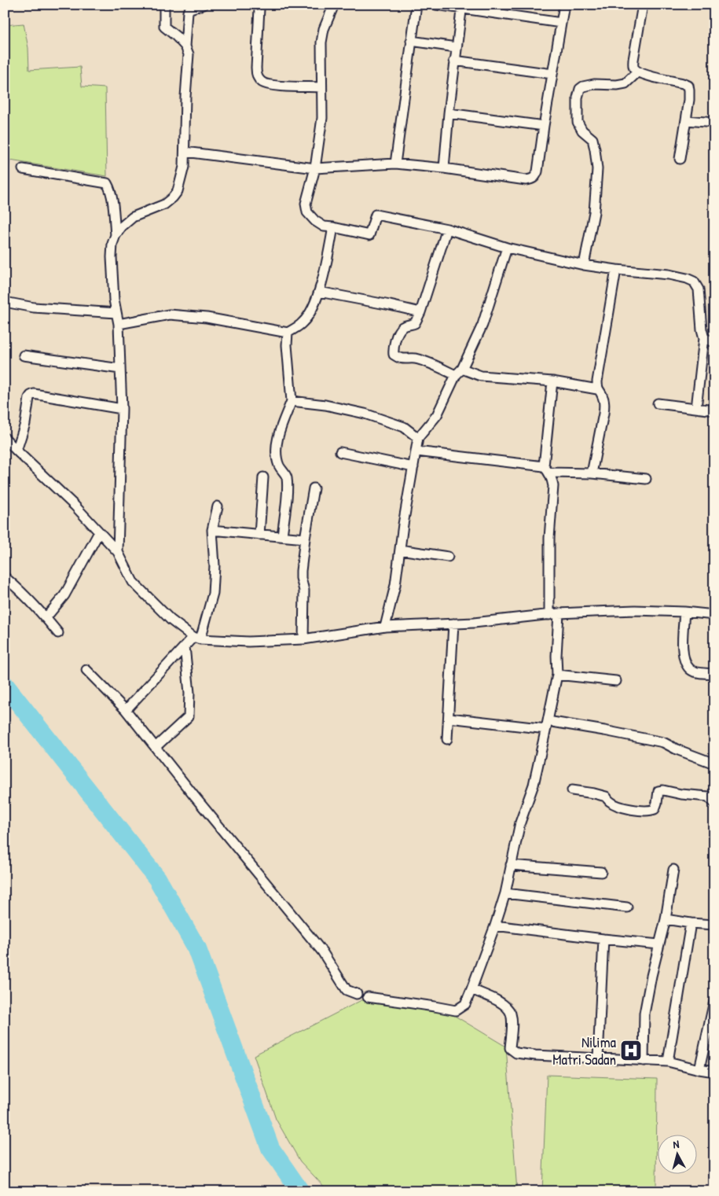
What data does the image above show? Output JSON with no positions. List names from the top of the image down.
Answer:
{
  "places": {
    "hospital": ["Nilima Matri Sadan"]
  },
  "north": "top"
}
